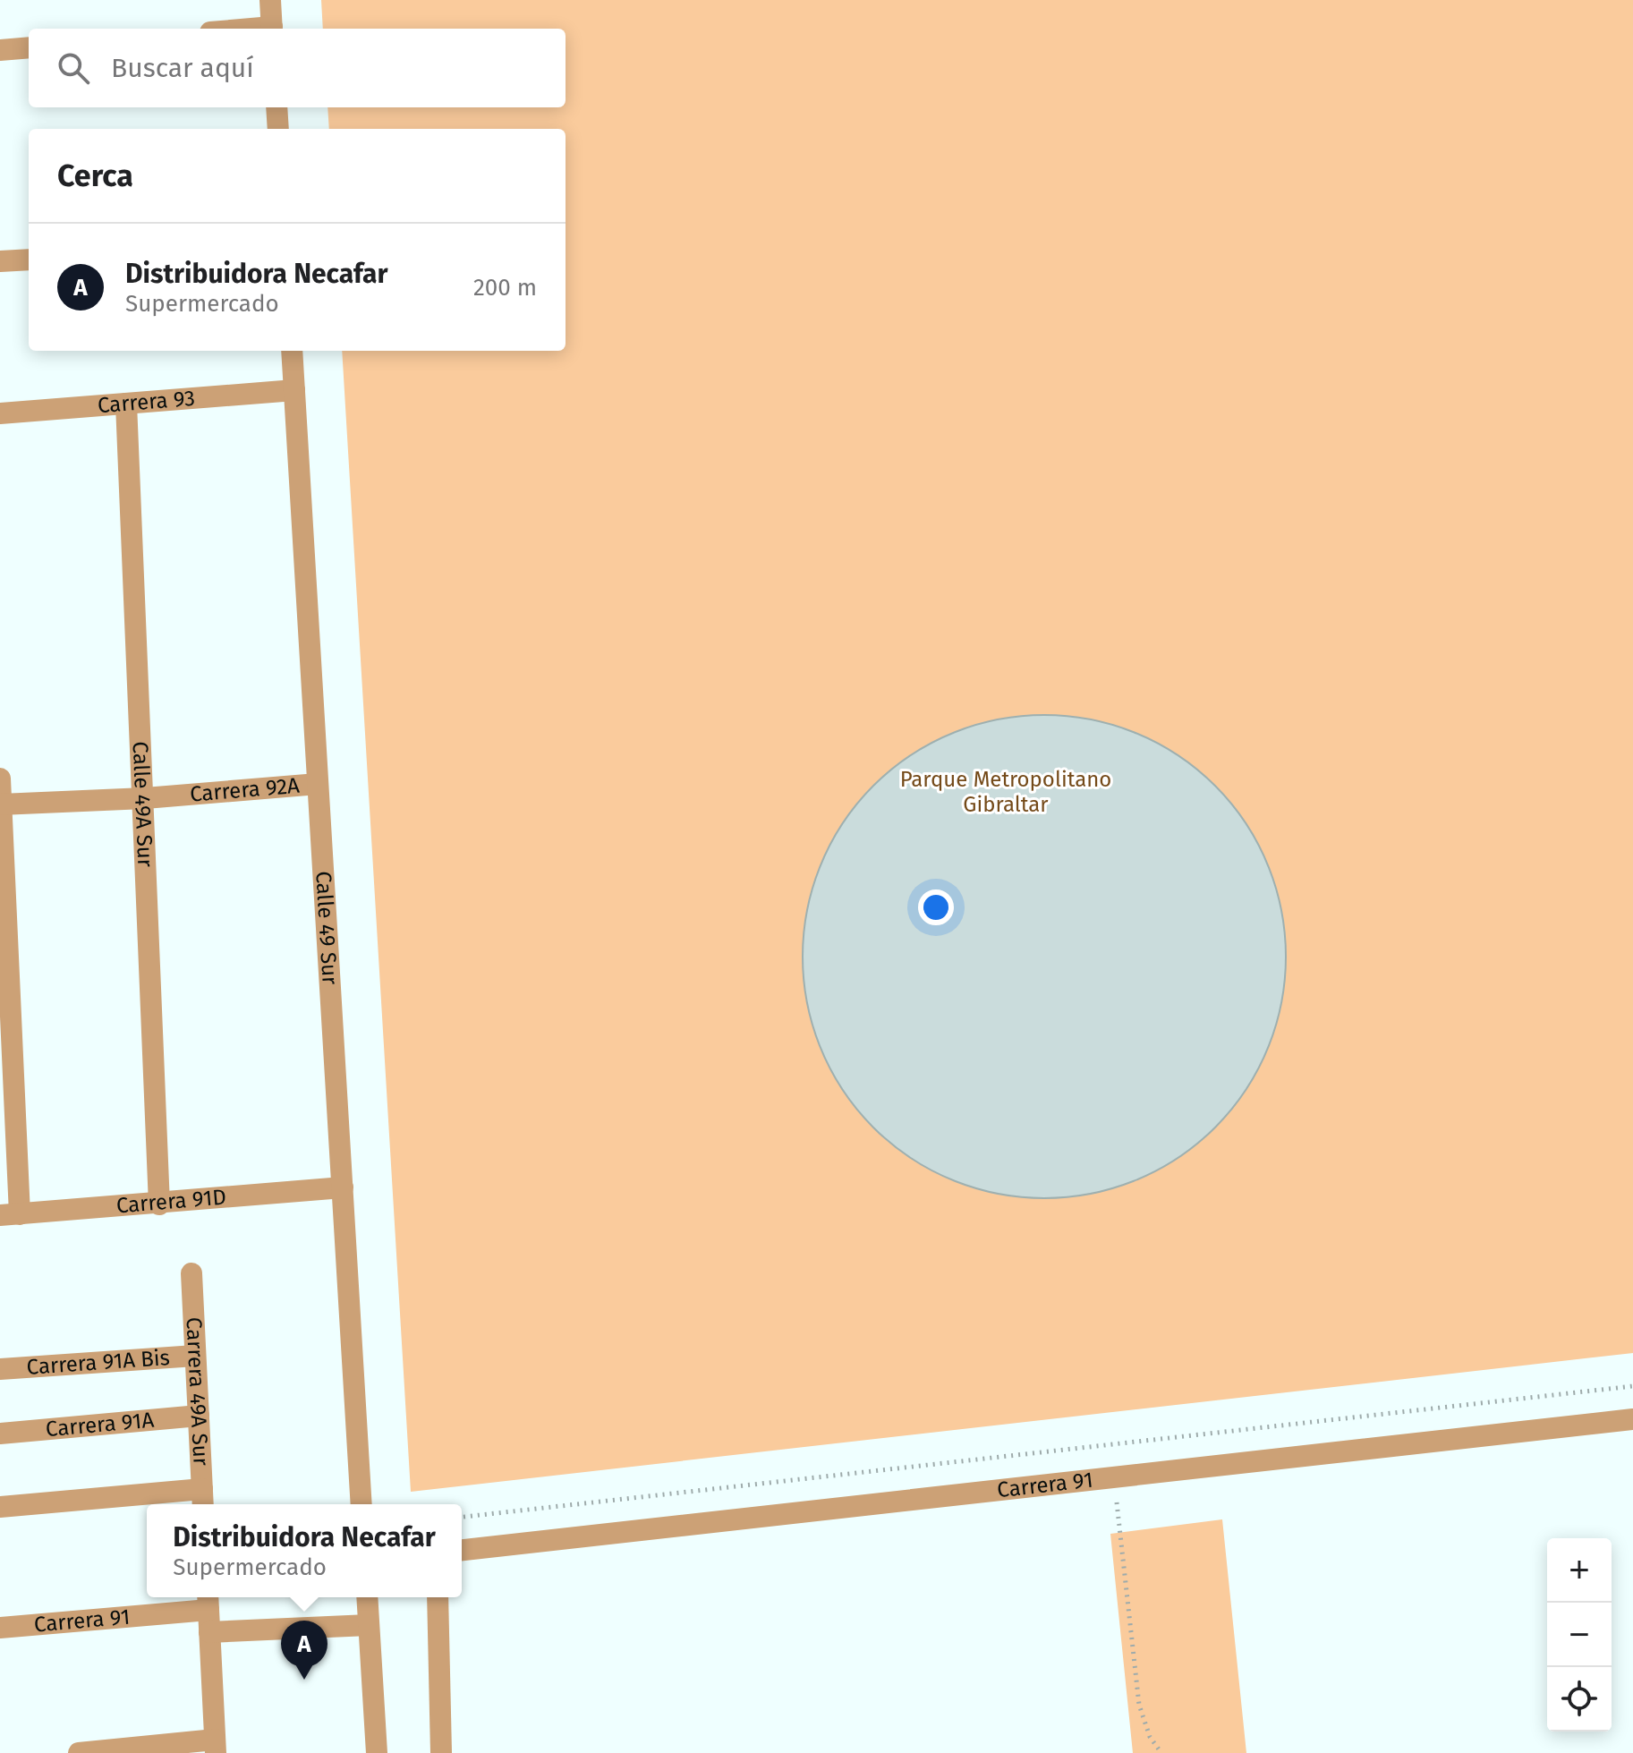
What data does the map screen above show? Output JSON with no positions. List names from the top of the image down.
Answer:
{
  "streets": {
    "street": [
      "Carrera 93",
      "Carrera 92A",
      "Calle 49A Sur",
      "Calle 49 Sur",
      "Carrera 91D",
      "Carrera 91A Bis",
      "Carrera 49A Sur",
      "Carrera 91A",
      "Carrera 91"
    ]
  },
  "crossings": [
    ["Carrera 93", "Calle 49A Sur"],
    ["Carrera 93", "Calle 49 Sur"],
    ["Carrera 92A", "Calle 49A Sur"],
    ["Carrera 92A", "Calle 49 Sur"],
    ["Calle 49A Sur", "Carrera 91D"],
    ["Calle 49 Sur", "Carrera 91D"],
    ["Carrera 91A Bis", "Carrera 49A Sur"],
    ["Carrera 49A Sur", "Carrera 91A"]
  ],
  "parks": ["Parque Metropolitano Gibraltar"],
  "page": {
    "search": "Buscar aquí",
    "heading": "Cerca",
    "list": [
      {
        "mark": "A",
        "name": "Distribuidora Necafar",
        "note": "Supermercado",
        "value": "200 m"
      }
    ],
    "popup": ["Distribuidora Necafar", "Supermercado"],
    "map_buttons": ["+", "−"],
    "pins": "A"
  }
}
